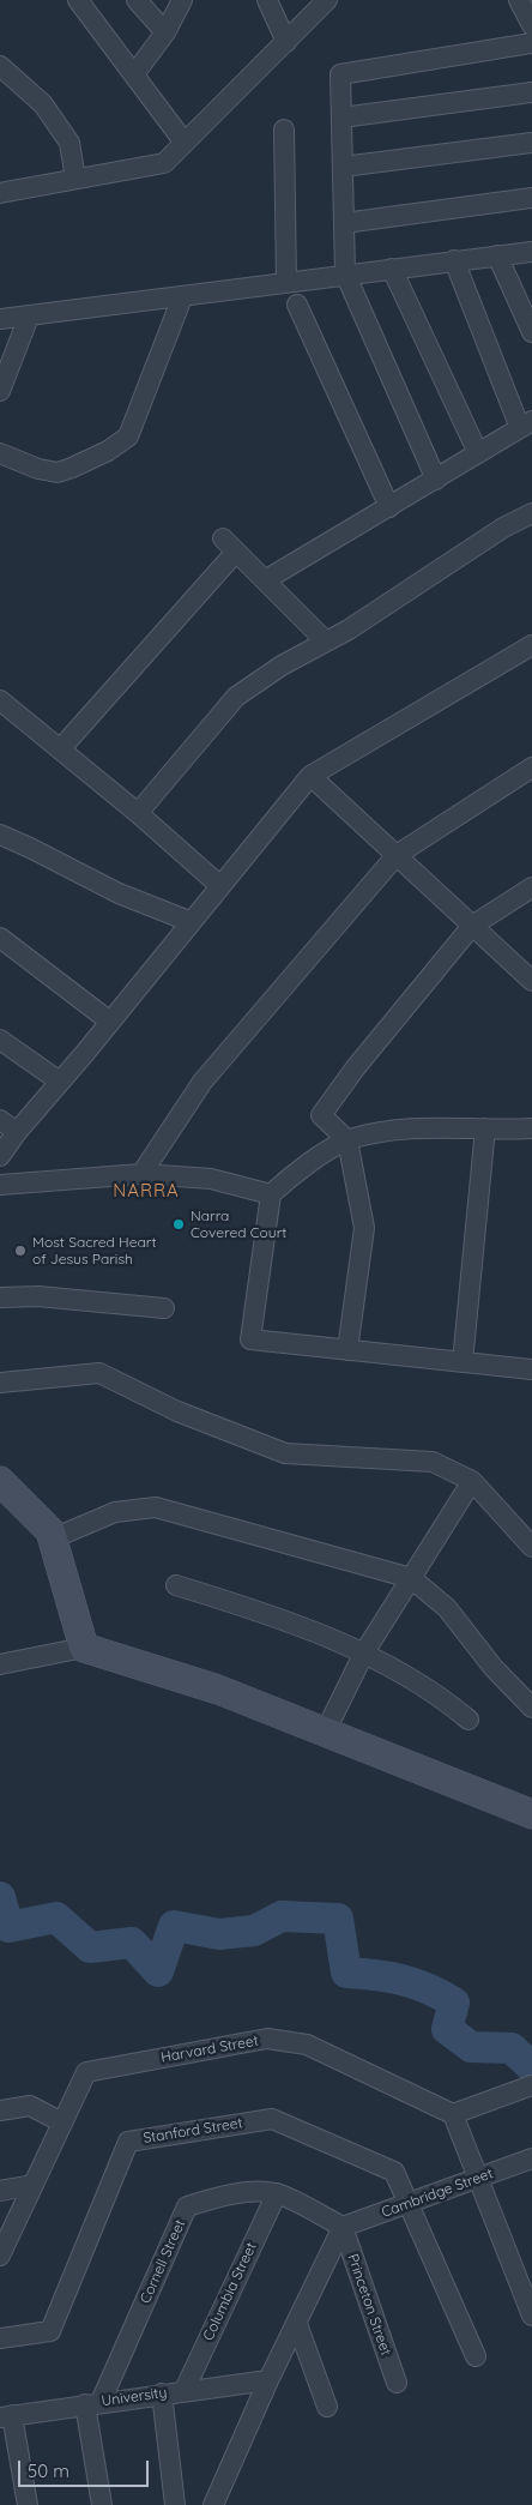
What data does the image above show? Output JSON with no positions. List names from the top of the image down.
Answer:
{
  "streets": {
    "street": [
      "Harvard Street",
      "Stanford Street",
      "Cambridge Street",
      "Cornell Street",
      "Columbia Street",
      "Princeton Street",
      "University"
    ]
  },
  "crossings": [
    ["Stanford Street", "Cambridge Street"],
    ["Cambridge Street", "Cornell Street"],
    ["Cambridge Street", "Princeton Street"],
    ["Cornell Street", "Columbia Street"],
    ["Cornell Street", "Princeton Street"],
    ["Cornell Street", "University"],
    ["Columbia Street", "University"]
  ],
  "districts": ["NARRA"],
  "places": ["Narra Covered Court", "Most Sacred Heart of Jesus Parish"],
  "scale_bar": "50 m"
}
